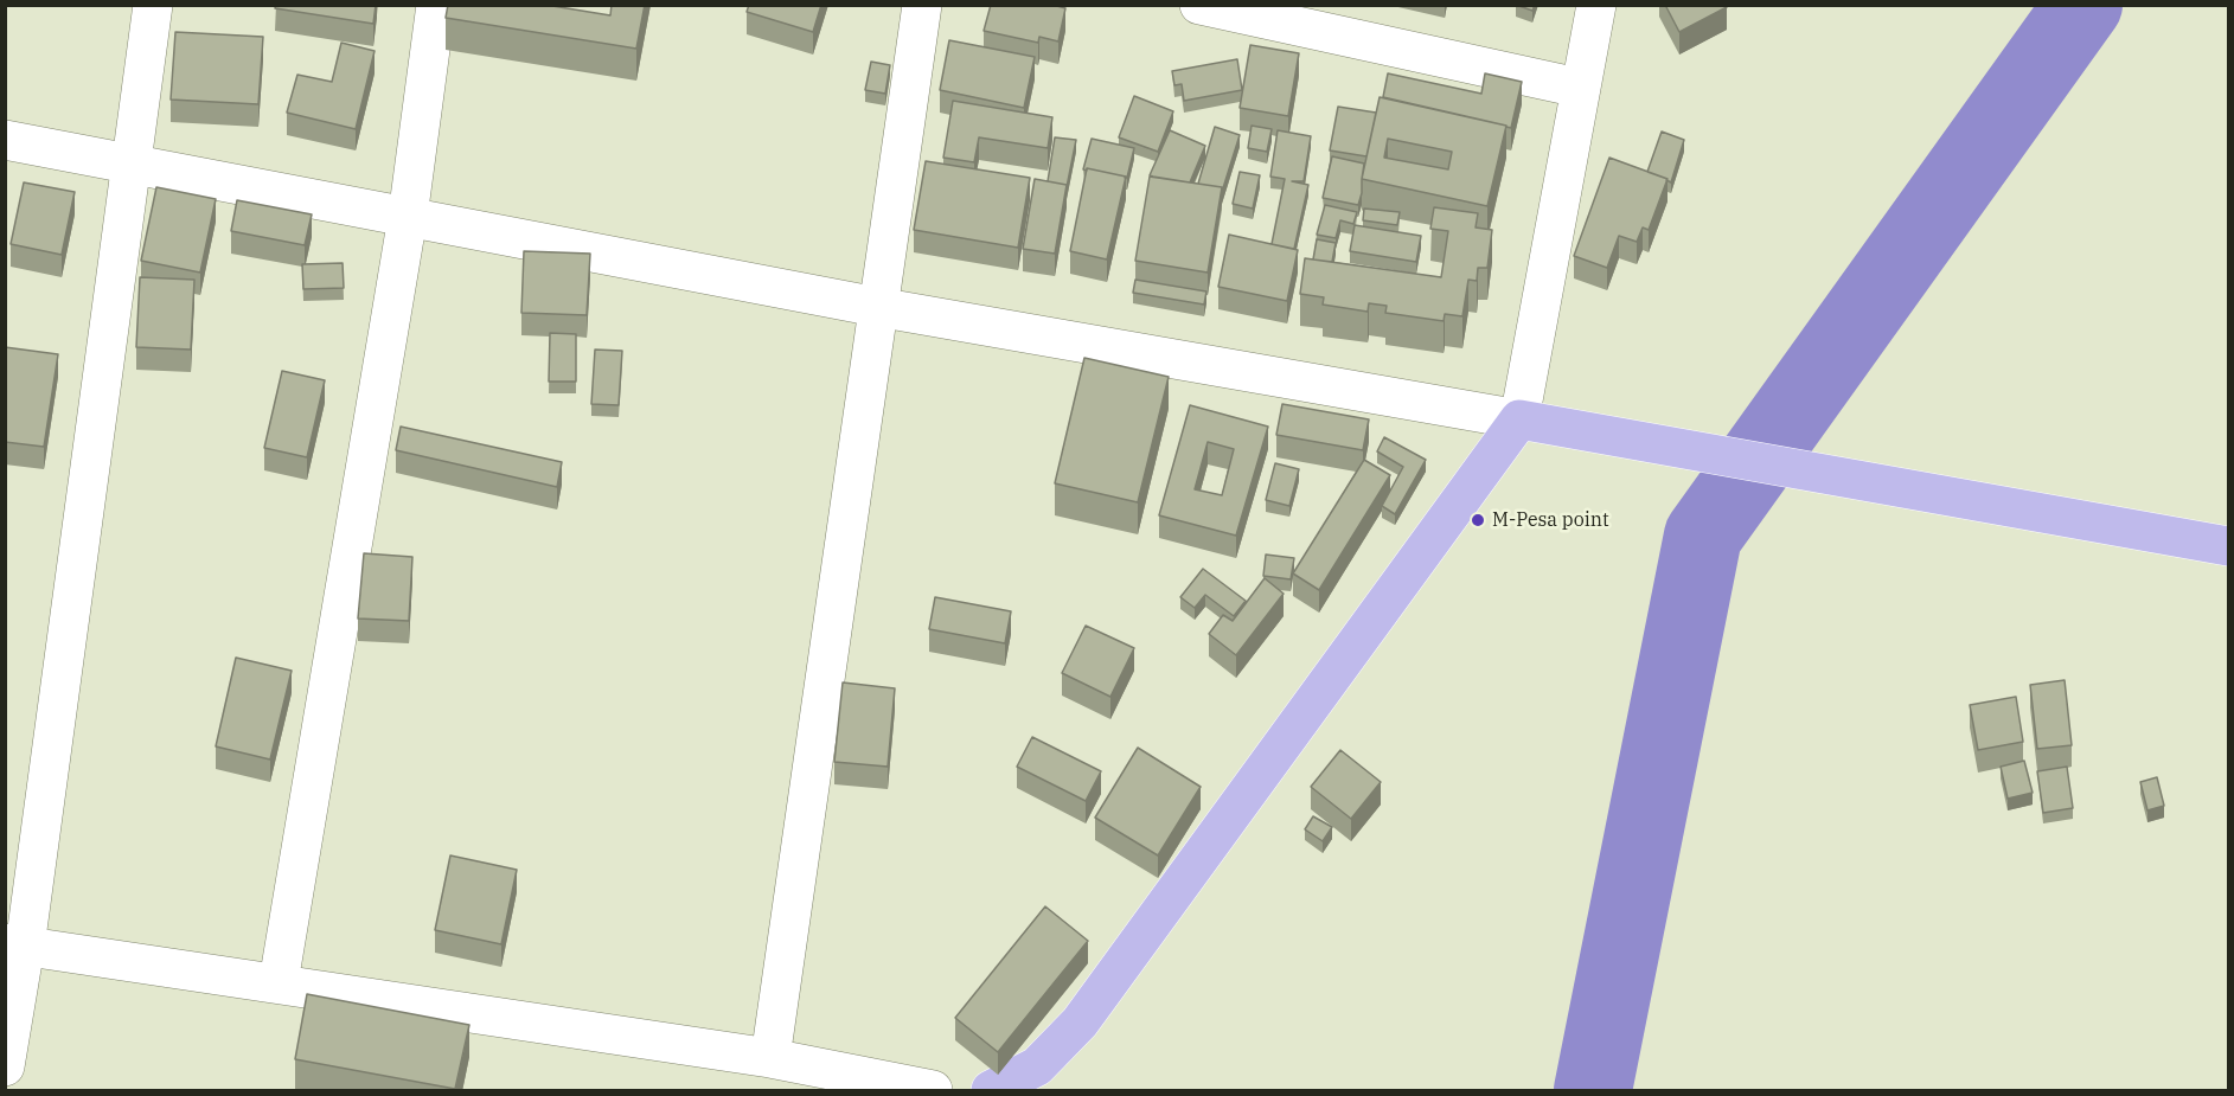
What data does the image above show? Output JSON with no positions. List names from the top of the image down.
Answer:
{
  "places": ["M-Pesa point"]
}
